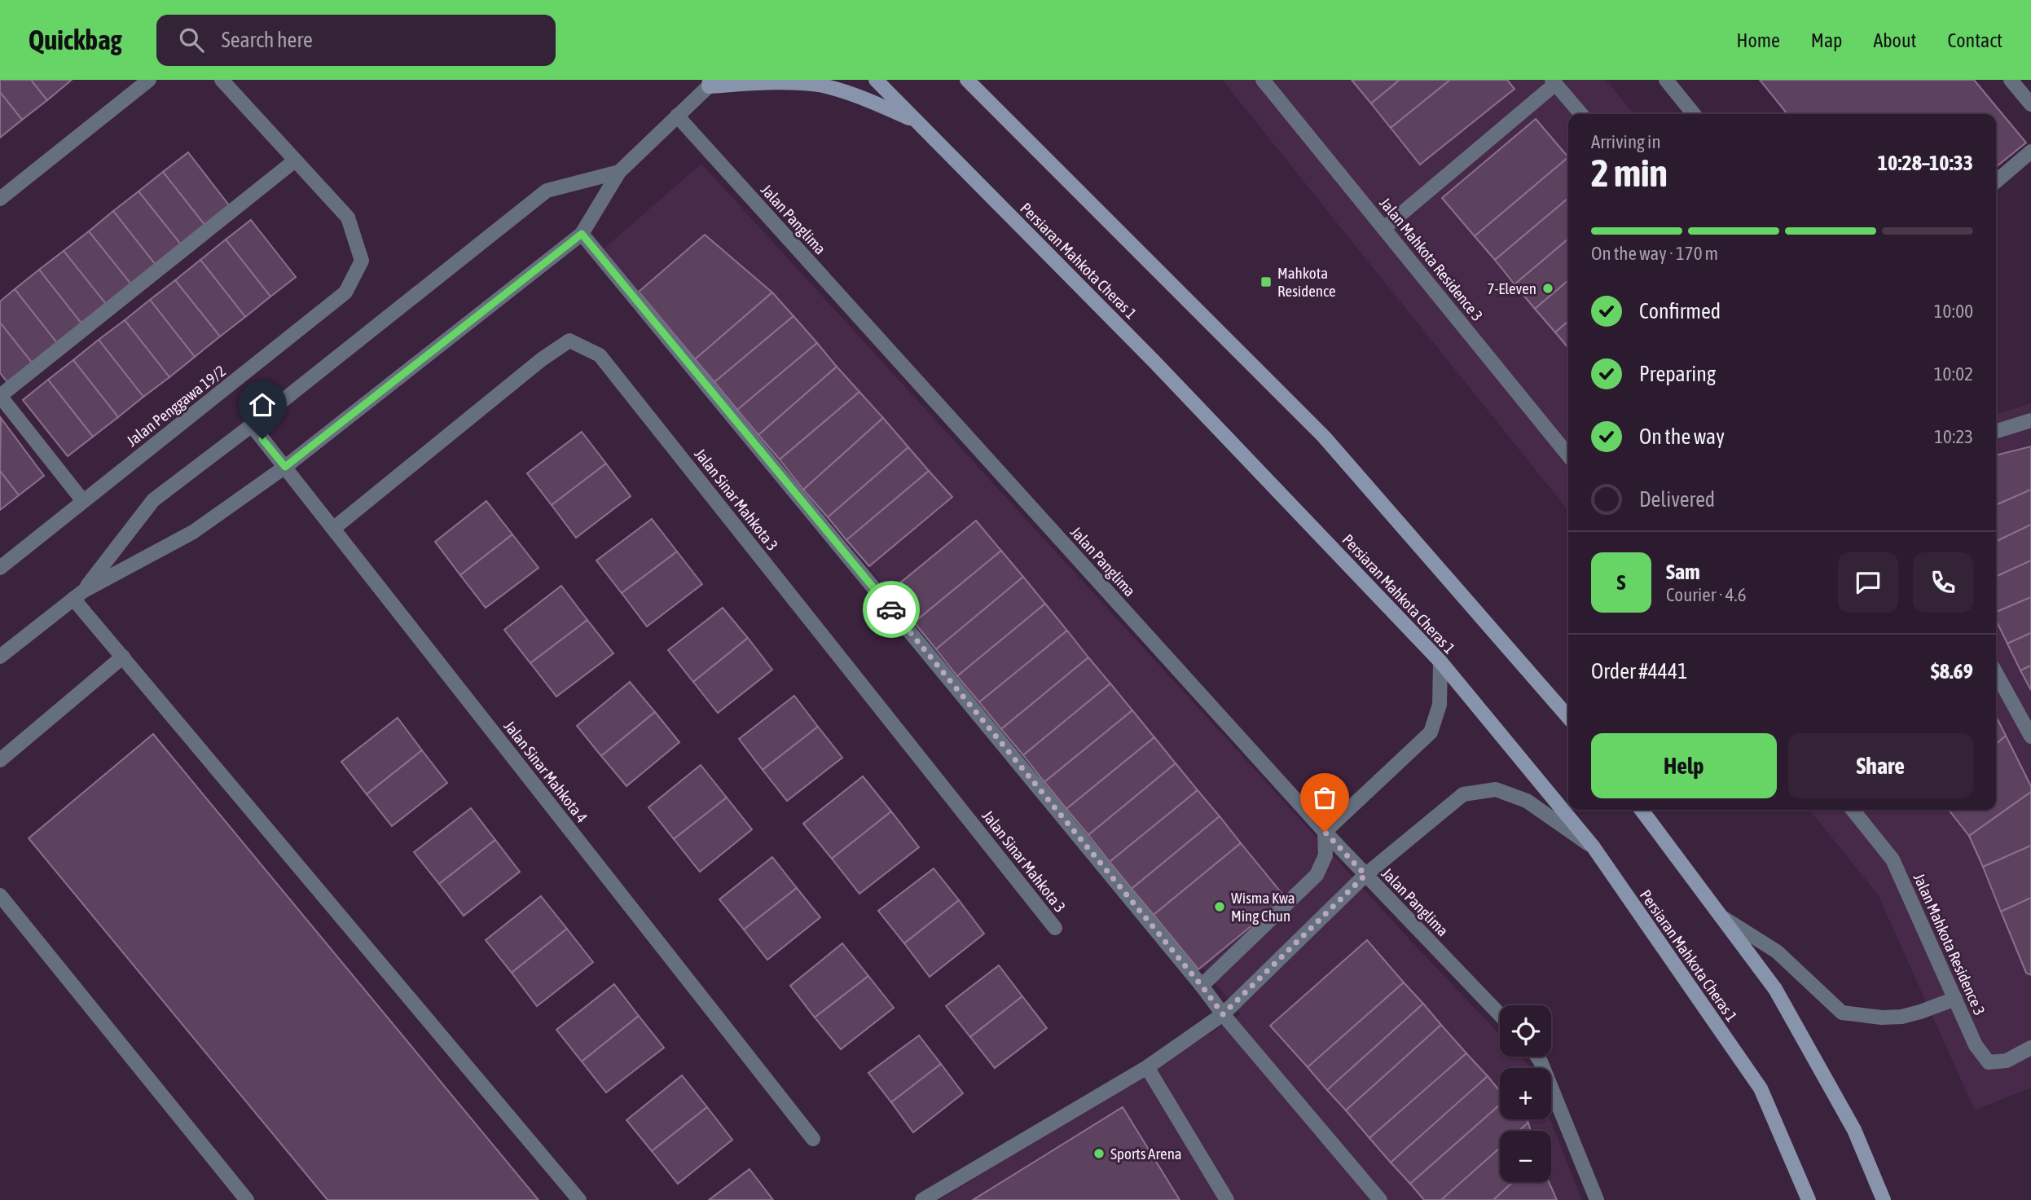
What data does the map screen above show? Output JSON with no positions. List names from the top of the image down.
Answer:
{
  "streets": {
    "main road": ["Persiaran Mahkota Cheras 1"],
    "street": [
      "Jalan Panglima",
      "Jalan Mahkota Residence 3",
      "Jalan Penggawa 19/2",
      "Jalan Sinar Mahkota 3",
      "Jalan Sinar Mahkota 4"
    ]
  },
  "crossings": [
    ["Jalan Sinar Mahkota 3", "Jalan Sinar Mahkota 4"]
  ],
  "places": {
    "transit": ["Mahkota Residence"],
    "other": ["7-Eleven", "Wisma Kwa Ming Chun", "Sports Arena"]
  },
  "page": {
    "header": "Quickbag",
    "search": "Search here",
    "nav": [
      "Home",
      "Map",
      "About",
      "Contact"
    ],
    "heading": ["2 min", "Arriving in", "10:28–10:33"],
    "panel": [
      "Sam",
      "Courier · 4.6",
      "Order #4441",
      "$8.69"
    ],
    "bar": "On the way · 170 m",
    "list": [
      ["Confirmed", "10:00"],
      ["Preparing", "10:02"],
      ["On the way", "10:23"],
      "Delivered"
    ],
    "round": "S",
    "buttons": ["Help", "Share"],
    "map_buttons": ["+", "−"]
  }
}
